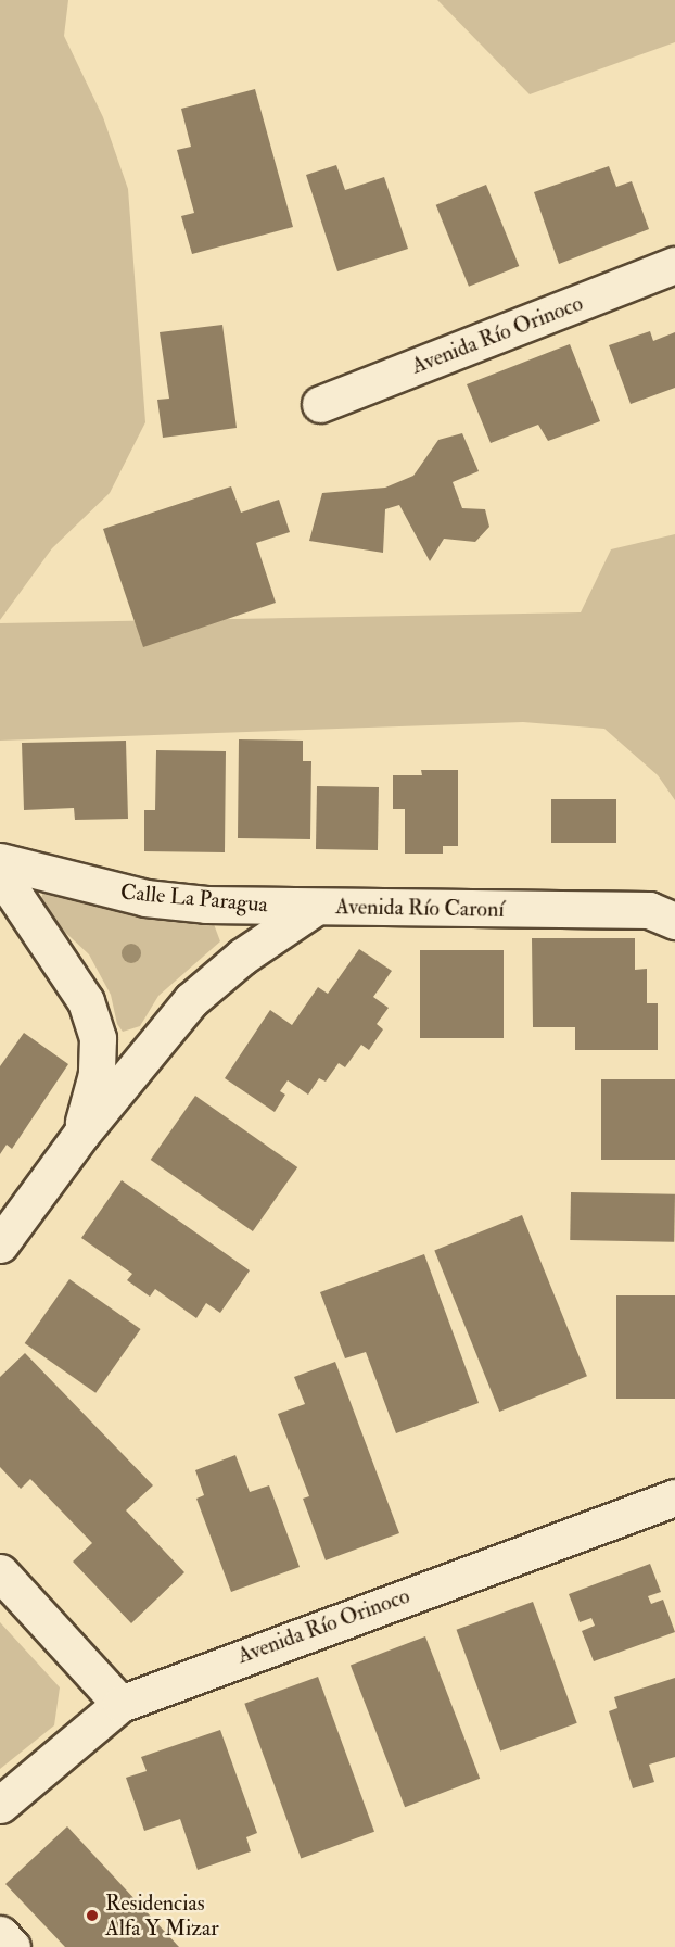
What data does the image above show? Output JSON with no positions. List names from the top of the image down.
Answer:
{
  "streets": {
    "street": ["Avenida Río Orinoco", "Calle La Paragua", "Avenida Río Caroní"]
  },
  "crossings": [
    ["Calle La Paragua", "Avenida Río Caroní"]
  ],
  "places": ["Residencias Alfa Y Mizar"]
}
